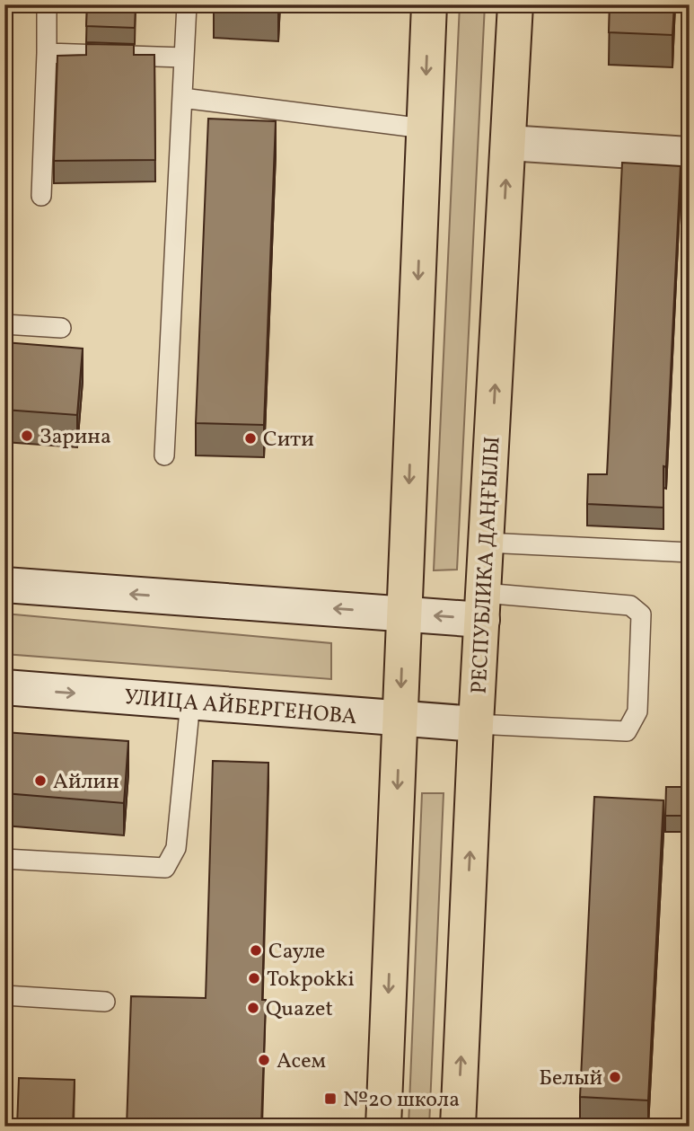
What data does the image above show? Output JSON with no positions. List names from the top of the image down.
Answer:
{
  "streets": {
    "main road": ["РЕСПУБЛИКА ДАҢҒЫЛЫ"],
    "street": ["УЛИЦА АЙБЕРГЕНОВА"]
  },
  "crossings": [
    ["РЕСПУБЛИКА ДАҢҒЫЛЫ", "УЛИЦА АЙБЕРГЕНОВА"]
  ],
  "places": {
    "other": [
      "Зарина",
      "Сити",
      "Айлин",
      "Сауле",
      "Tokpokki",
      "Quazet",
      "Асем",
      "Белый"
    ],
    "transit": ["№20 школа"]
  }
}
